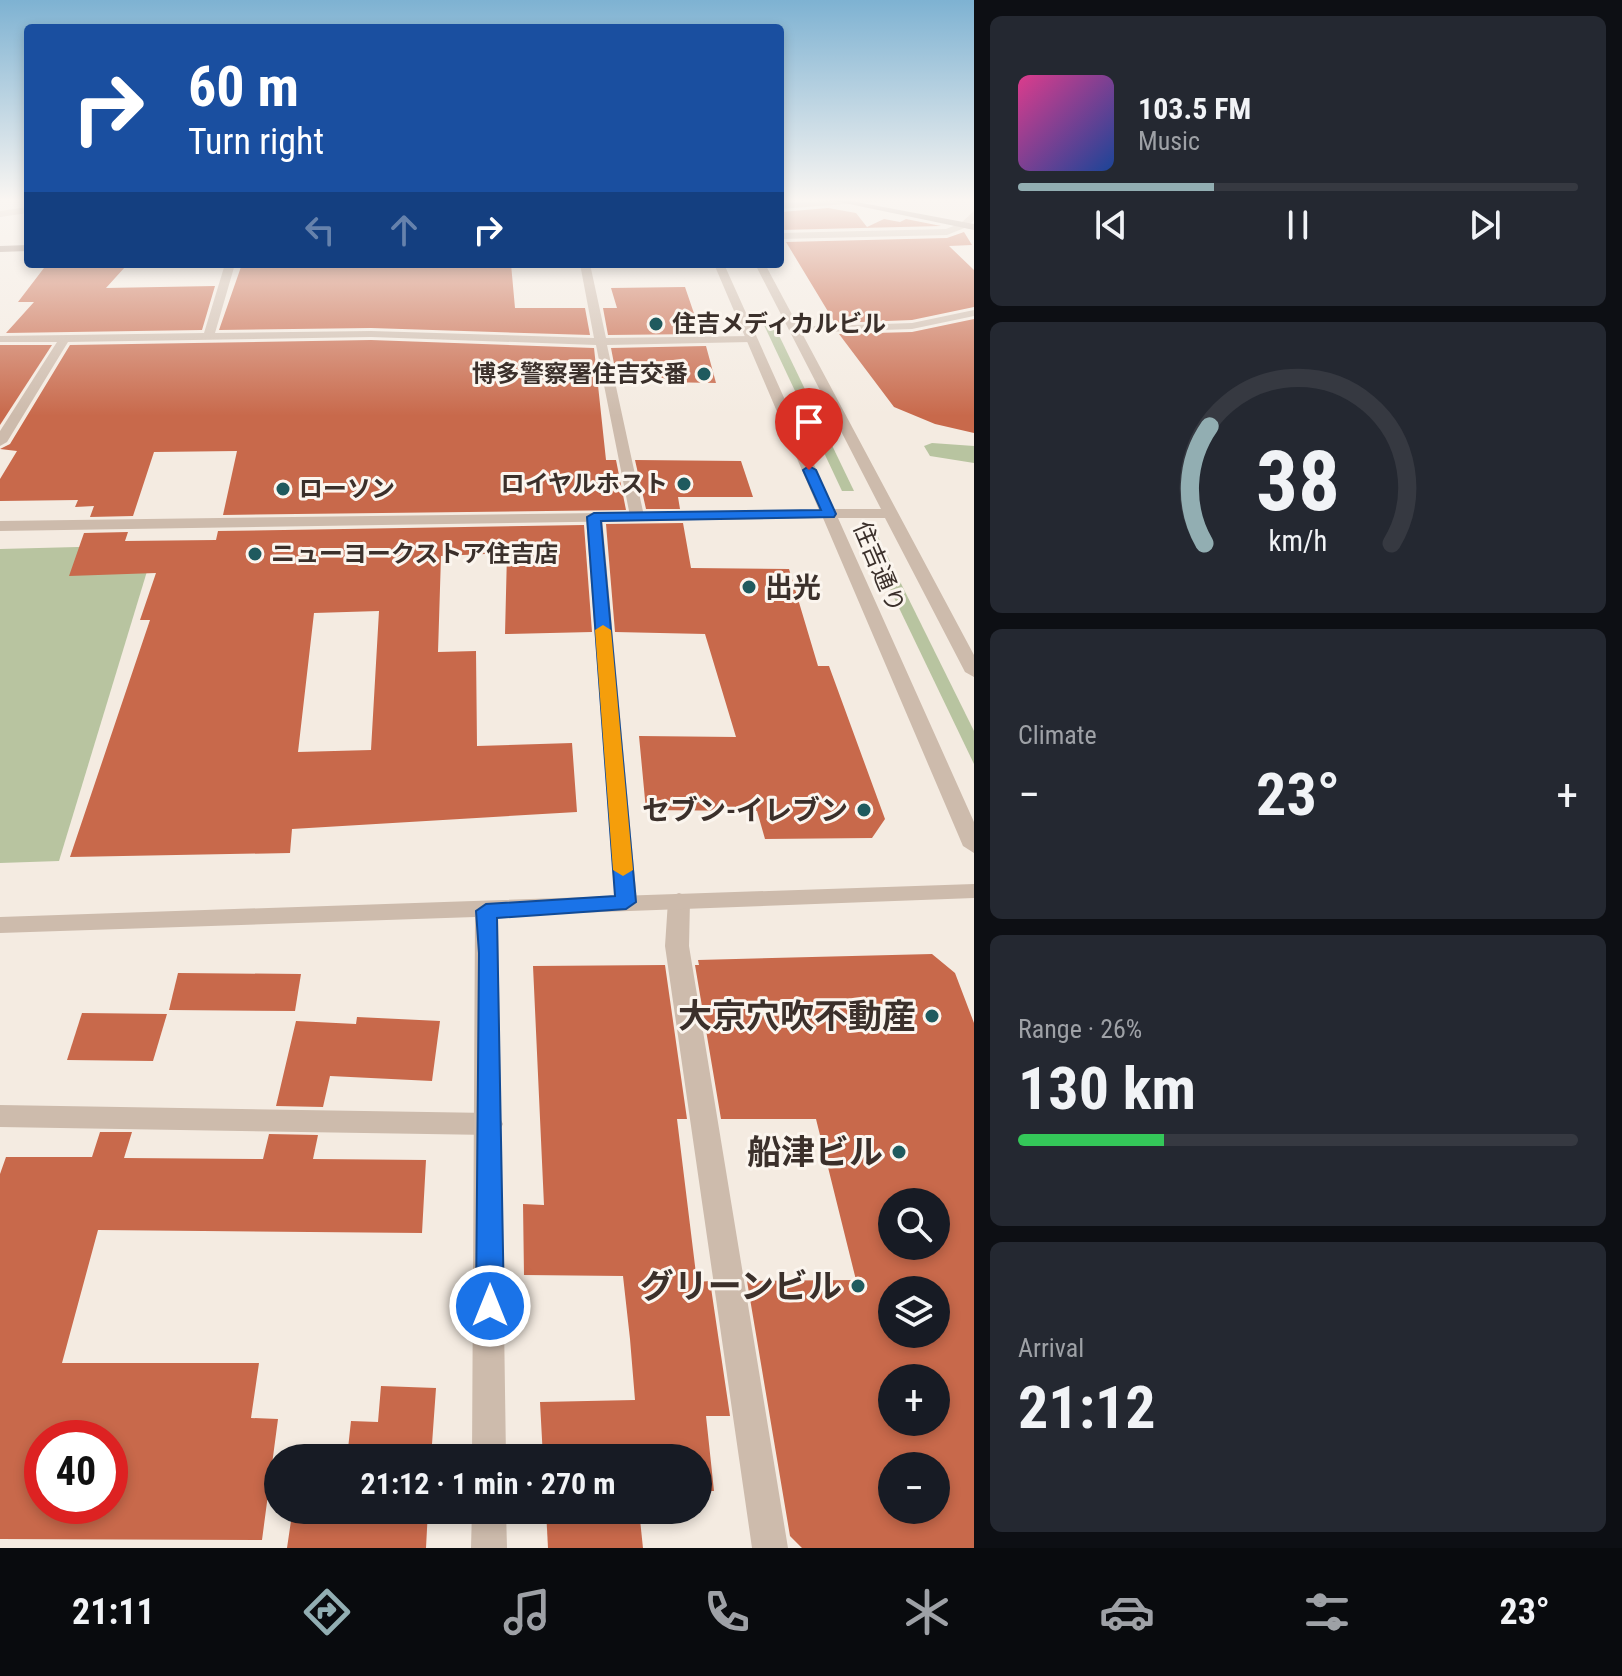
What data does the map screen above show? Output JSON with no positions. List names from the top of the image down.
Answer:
{
  "streets": {
    "street": ["住吉通り"]
  },
  "places": [
    "住吉メディカルビル",
    "博多警察署住吉交番",
    "ロイヤルホスト",
    "ローソン",
    "ニューヨークストア住吉店",
    "出光",
    "セブン-イレブン",
    "大京穴吹不動産",
    "船津ビル",
    "グリーンビル"
  ],
  "page": {
    "turn": ["60 m", "Turn right"],
    "song": ["103.5 FM", "Music"],
    "tile": [
      "Climate",
      ["Range · 26%", "130 km"],
      ["Arrival", "21:12"]
    ],
    "heat": ["−", "23°", "+"],
    "map_buttons": ["+", "−"],
    "limit": "40",
    "trip": "21:12 · 1 min · 270 m",
    "tabs": ["21:11", "23°"],
    "gauge": ["38", "km/h"]
  }
}
